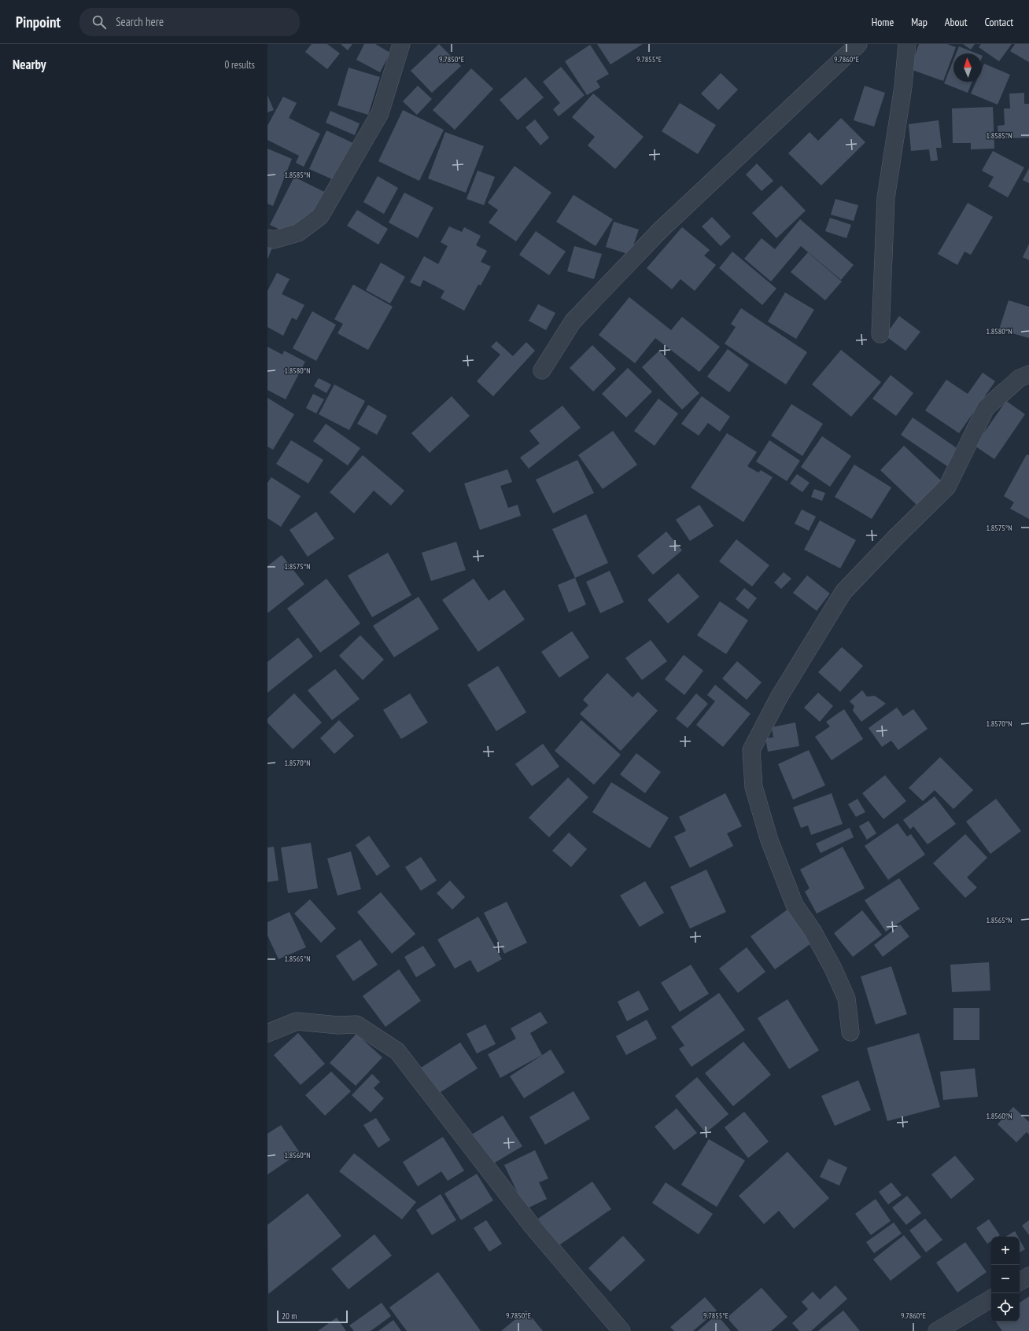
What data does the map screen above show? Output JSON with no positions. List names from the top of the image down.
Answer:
{
  "scale_bar": "20 m",
  "north": "top",
  "page": {
    "header": "Pinpoint",
    "search": "Search here",
    "nav": [
      "Home",
      "Map",
      "About",
      "Contact"
    ],
    "heading": ["Nearby", "0 results"],
    "map_buttons": ["+", "−"],
    "scale": "20 m"
  },
  "coordinates": [
    "9.7850°E",
    "9.7855°E",
    "9.7860°E",
    "1.8585°N",
    "1.8580°N",
    "1.8575°N",
    "1.8570°N",
    "1.8565°N",
    "1.8560°N"
  ]
}
